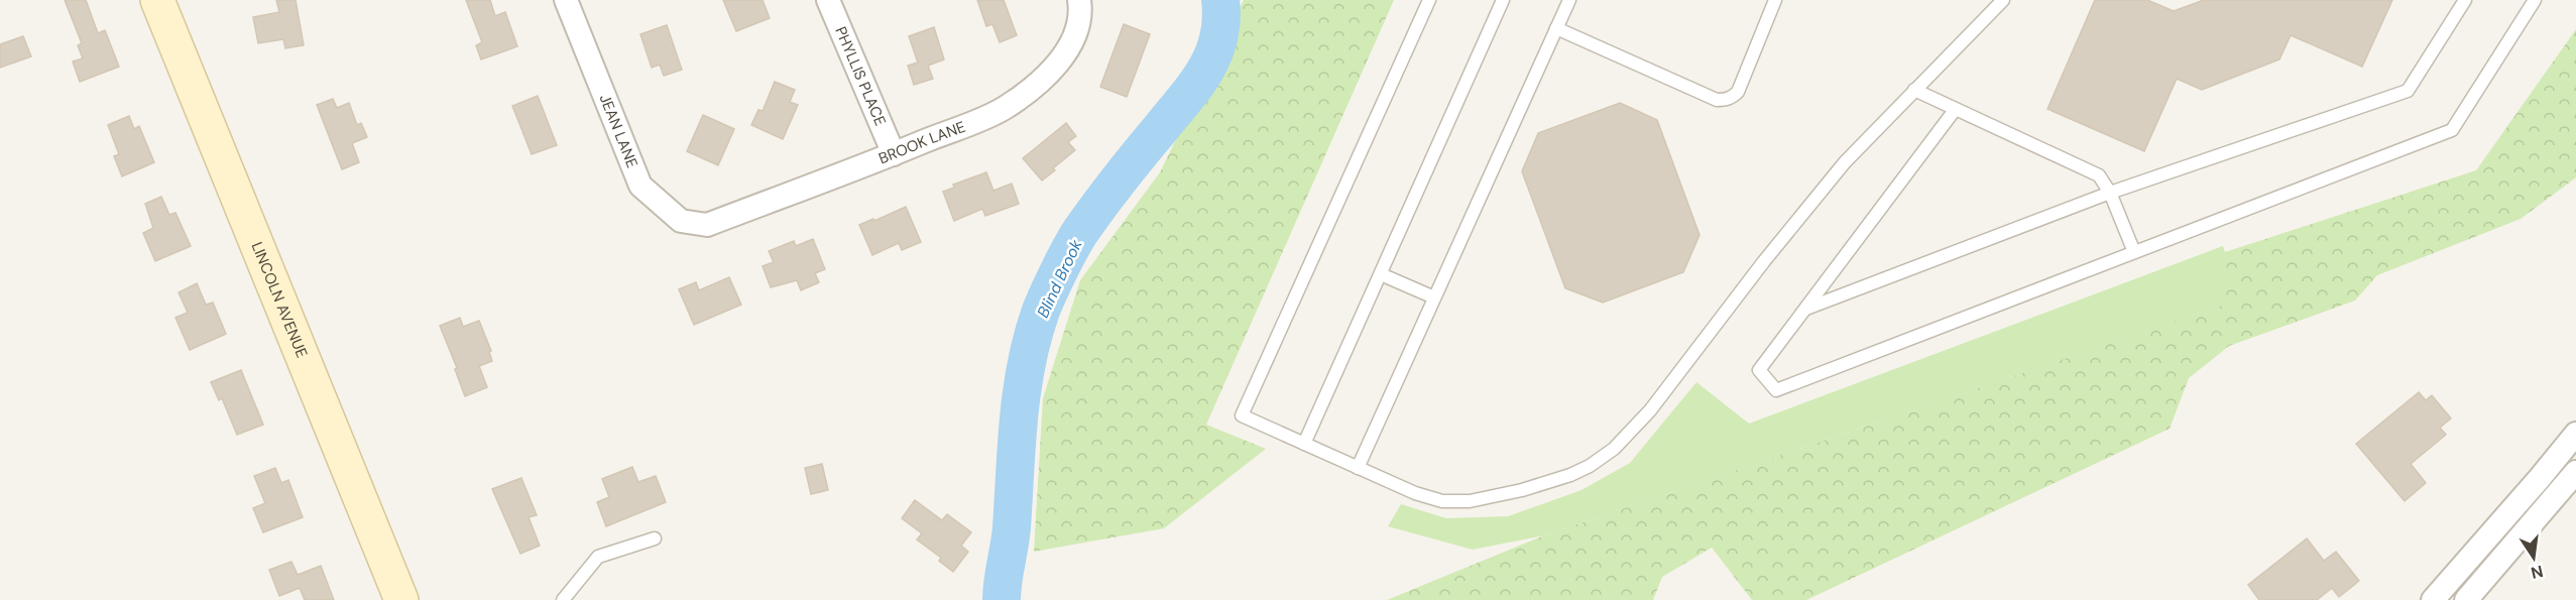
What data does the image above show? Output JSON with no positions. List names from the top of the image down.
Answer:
{
  "streets": {
    "street": [
      "PHYLLIS PLACE",
      "JEAN LANE",
      "BROOK LANE",
      "LINCOLN AVENUE"
    ]
  },
  "crossings": [
    ["PHYLLIS PLACE", "BROOK LANE"],
    ["JEAN LANE", "BROOK LANE"]
  ],
  "water": ["Blind Brook"],
  "north": "bottom"
}
